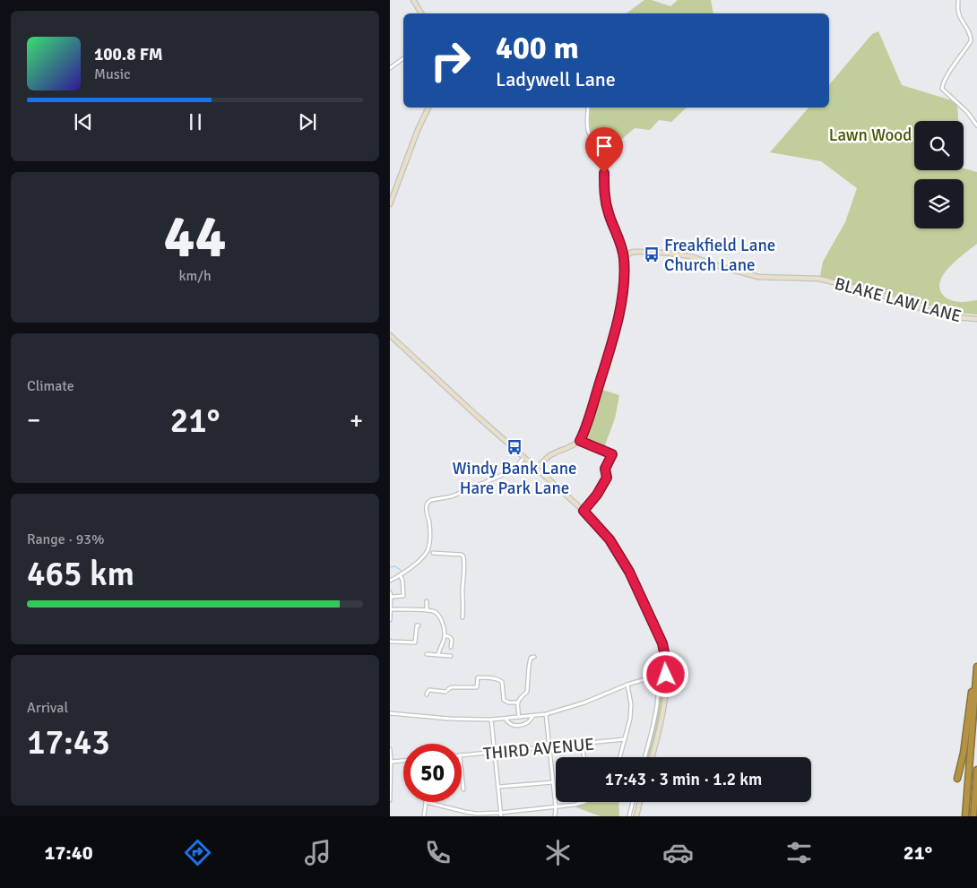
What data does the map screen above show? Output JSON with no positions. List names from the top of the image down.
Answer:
{
  "streets": {
    "main road": ["BLAKE LAW LANE"],
    "street": ["THIRD AVENUE"]
  },
  "parks": ["Lawn Wood"],
  "places": {
    "bus stop": ["Freakfield Lane Church Lane", "Windy Bank Lane Hare Park Lane"]
  },
  "page": {
    "turn": ["400 m", "Ladywell Lane"],
    "song": ["100.8 FM", "Music"],
    "tile": [
      ["44", "km/h"],
      "Climate",
      ["Range · 93%", "465 km"],
      ["Arrival", "17:43"]
    ],
    "heat": ["−", "21°", "+"],
    "limit": "50",
    "trip": "17:43 · 3 min · 1.2 km",
    "tabs": ["17:40", "21°"]
  }
}
